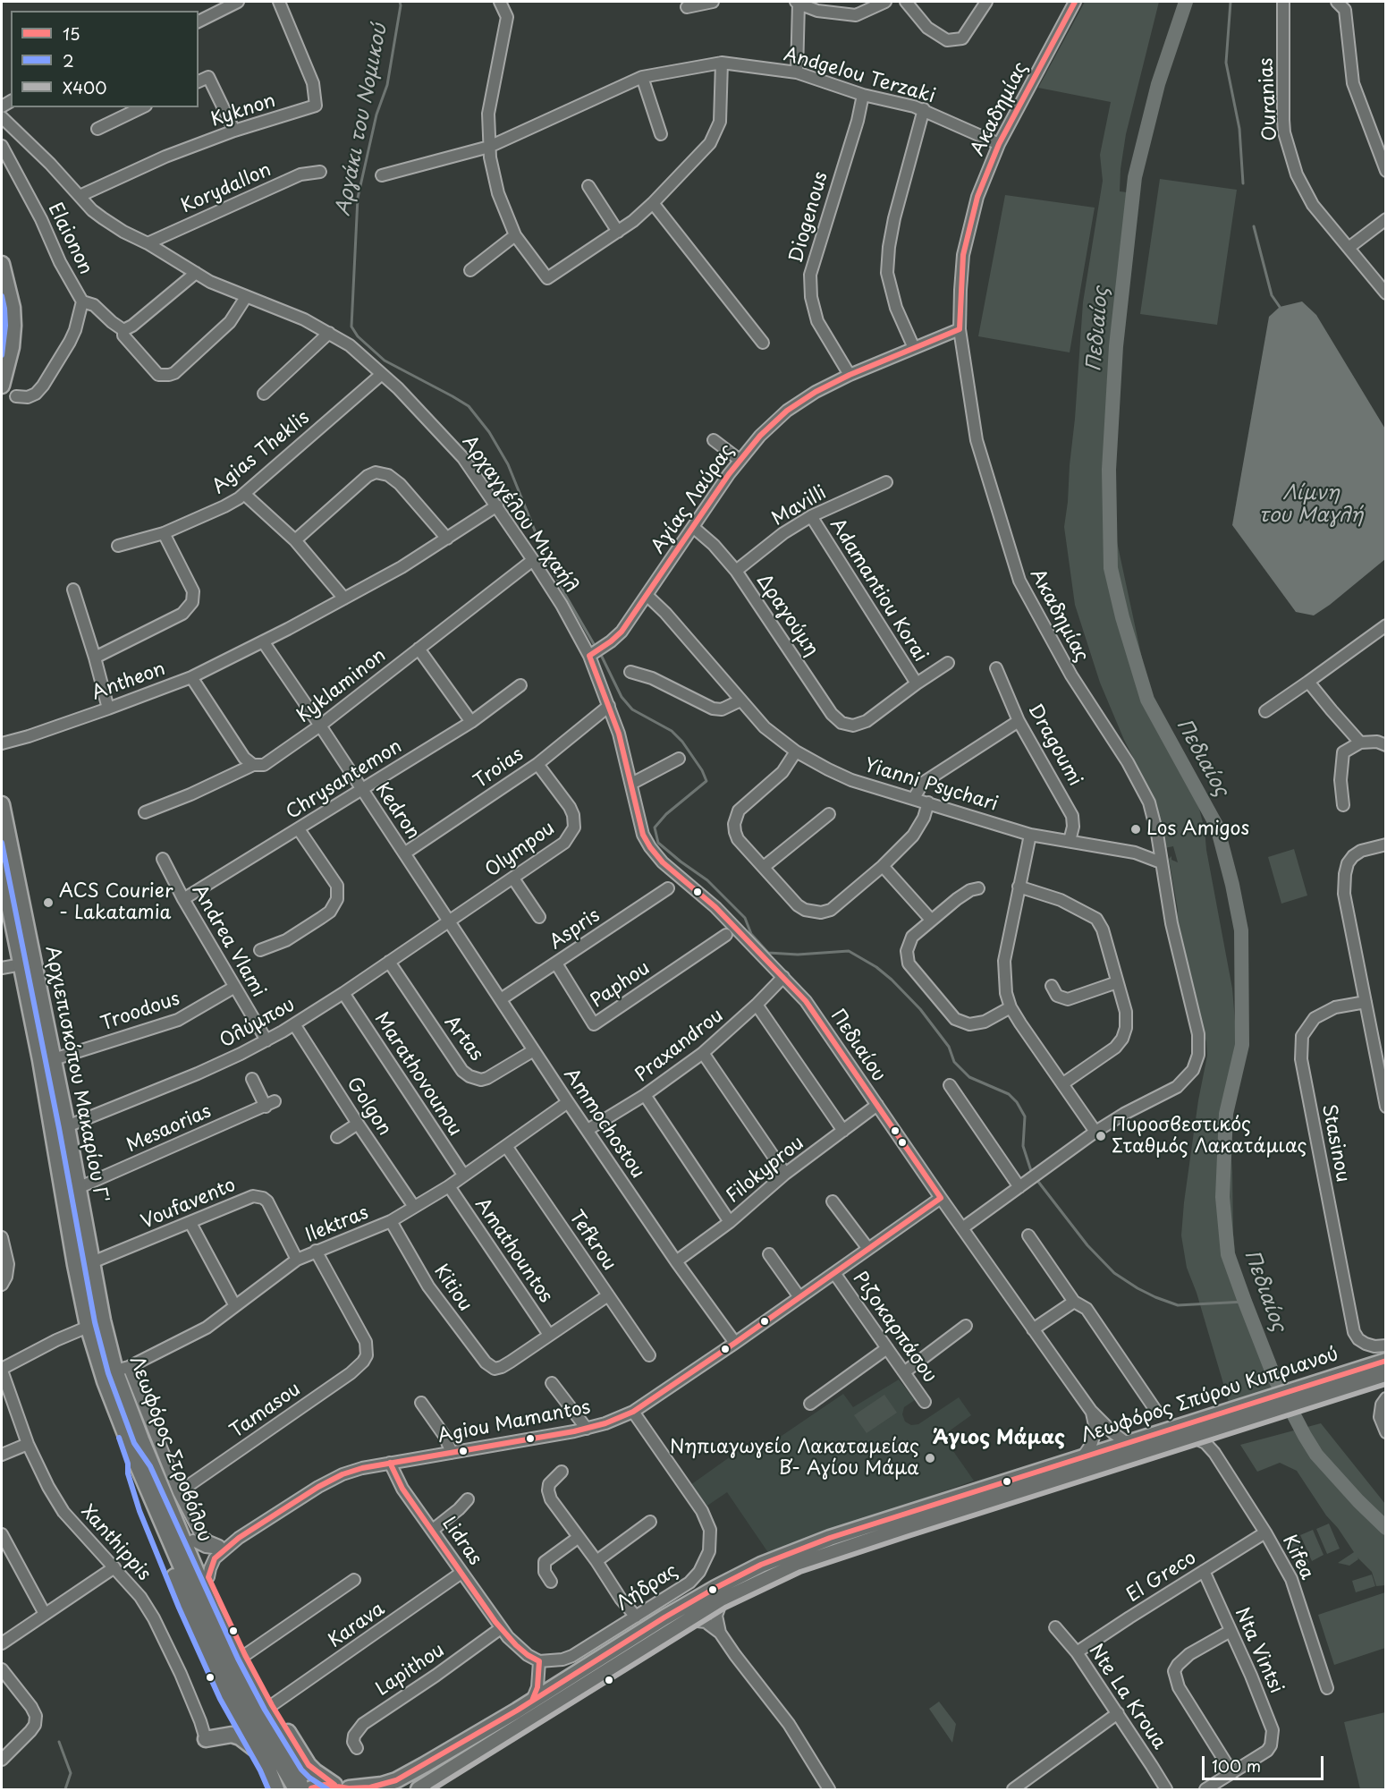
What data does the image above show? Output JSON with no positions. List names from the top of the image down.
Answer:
{
  "streets": {
    "main road": ["Αρχιεπισκόπου Μακαρίου Γ'", "Λεωφόρος Σπύρου Κυπριανού", "Λεωφόρος Στροβόλου"],
    "street": [
      "Andgelou Terzaki",
      "Ouranias",
      "Ακαδημίας",
      "Kyknon",
      "Korydallon",
      "Diogenous",
      "Elaionon",
      "Agias Theklis",
      "Αγίας Λαύρας",
      "Mavilli",
      "Αρχαγγέλου Μιχαήλ",
      "Adamantiou Korai",
      "Δραγούμη",
      "Antheon",
      "Kyklaminon",
      "Dragoumi",
      "Troias",
      "Chrysantemon",
      "Yianni Psychari",
      "Kedron",
      "Olympou",
      "Aspris",
      "Andrea Vlami",
      "Paphou",
      "Troodous",
      "Ολύμπου",
      "Artas",
      "Praxandrou",
      "Πεδιαίου",
      "Marathovounou",
      "Golgon",
      "Ammochostou",
      "Mesaorias",
      "Stasinou",
      "Filokyprou",
      "Voufavento",
      "Ilektras",
      "Tefkrou",
      "Amathountos",
      "Kitiou",
      "Ριζοκαρπάσου",
      "Tamasou",
      "Agiou Mamantos",
      "Lidras",
      "Xanthippis",
      "Kifea",
      "El Greco",
      "Λήδρας",
      "Karava",
      "Nta Vintsi",
      "Lapithou",
      "Nte La Kroua"
    ]
  },
  "crossings": [
    ["Andgelou Terzaki", "Ακαδημίας"],
    ["Andgelou Terzaki", "Diogenous"],
    ["Ακαδημίας", "Αγίας Λαύρας"],
    ["Ακαδημίας", "Yianni Psychari"],
    ["Ακαδημίας", "Πεδιαίου"],
    ["Kyknon", "Αρχαγγέλου Μιχαήλ"],
    ["Korydallon", "Αρχαγγέλου Μιχαήλ"],
    ["Diogenous", "Αγίας Λαύρας"],
    ["Elaionon", "Αρχαγγέλου Μιχαήλ"],
    ["Agias Theklis", "Αρχαγγέλου Μιχαήλ"],
    ["Αγίας Λαύρας", "Αρχαγγέλου Μιχαήλ"],
    ["Αγίας Λαύρας", "Δραγούμη"],
    ["Αγίας Λαύρας", "Yianni Psychari"],
    ["Mavilli", "Adamantiou Korai"],
    ["Mavilli", "Δραγούμη"],
    ["Αρχαγγέλου Μιχαήλ", "Kyklaminon"],
    ["Αρχαγγέλου Μιχαήλ", "Troias"],
    ["Αρχαγγέλου Μιχαήλ", "Πεδιαίου"],
    ["Adamantiou Korai", "Δραγούμη"],
    ["Antheon", "Kedron"],
    ["Kyklaminon", "Kedron"],
    ["Dragoumi", "Yianni Psychari"],
    ["Troias", "Kedron"],
    ["Troias", "Olympou"],
    ["Troias", "Πεδιαίου"],
    ["Chrysantemon", "Kedron"],
    ["Chrysantemon", "Andrea Vlami"],
    ["Kedron", "Olympou"],
    ["Kedron", "Ολύμπου"],
    ["Kedron", "Ammochostou"],
    ["Olympou", "Ολύμπου"],
    ["Olympou", "Ammochostou"],
    ["Aspris", "Paphou"],
    ["Aspris", "Ammochostou"],
    ["Andrea Vlami", "Troodous"],
    ["Andrea Vlami", "Ολύμπου"],
    ["Troodous", "Αρχιεπισκόπου Μακαρίου Γ'"],
    ["Ολύμπου", "Artas"],
    ["Ολύμπου", "Αρχιεπισκόπου Μακαρίου Γ'"],
    ["Ολύμπου", "Marathovounou"],
    ["Ολύμπου", "Golgon"],
    ["Ολύμπου", "Ammochostou"],
    ["Artas", "Ammochostou"],
    ["Praxandrou", "Πεδιαίου"],
    ["Praxandrou", "Ammochostou"],
    ["Πεδιαίου", "Filokyprou"],
    ["Πεδιαίου", "Λεωφόρος Σπύρου Κυπριανού"],
    ["Πεδιαίου", "Agiou Mamantos"],
    ["Αρχιεπισκόπου Μακαρίου Γ'", "Mesaorias"],
    ["Αρχιεπισκόπου Μακαρίου Γ'", "Voufavento"],
    ["Αρχιεπισκόπου Μακαρίου Γ'", "Λεωφόρος Στροβόλου"],
    ["Marathovounou", "Ilektras"],
    ["Golgon", "Ilektras"],
    ["Ammochostou", "Filokyprou"],
    ["Ammochostou", "Ilektras"],
    ["Ammochostou", "Agiou Mamantos"],
    ["Voufavento", "Ilektras"],
    ["Ilektras", "Tefkrou"],
    ["Ilektras", "Amathountos"],
    ["Ilektras", "Kitiou"],
    ["Ilektras", "Tamasou"],
    ["Ilektras", "Λεωφόρος Στροβόλου"],
    ["Amathountos", "Kitiou"],
    ["Ριζοκαρπάσου", "Agiou Mamantos"],
    ["Λεωφόρος Σπύρου Κυπριανού", "Λεωφόρος Στροβόλου"],
    ["Agiou Mamantos", "Lidras"],
    ["Agiou Mamantos", "Λήδρας"],
    ["Lidras", "Karava"],
    ["Lidras", "Lapithou"],
    ["Kifea", "El Greco"],
    ["El Greco", "Nta Vintsi"],
    ["El Greco", "Nte La Kroua"]
  ],
  "districts": ["Άγιος Μάμας"],
  "water": ["Αργάκι του Νομικού", "Πεδιαίος", "Λίμνη του Μαγλή"],
  "places": [
    "Los Amigos",
    "ACS Courier - Lakatamia",
    "Πυροσβεστικός Σταθμός Λακατάμιας",
    "Νηπιαγωγείο Λακαταμείας Β΄- Αγίου Μάμα"
  ],
  "lines": ["transit line 15", "transit line 2", "transit line X400"],
  "legend": ["15", "2", "X400"],
  "scale_bar": "100 m"
}
